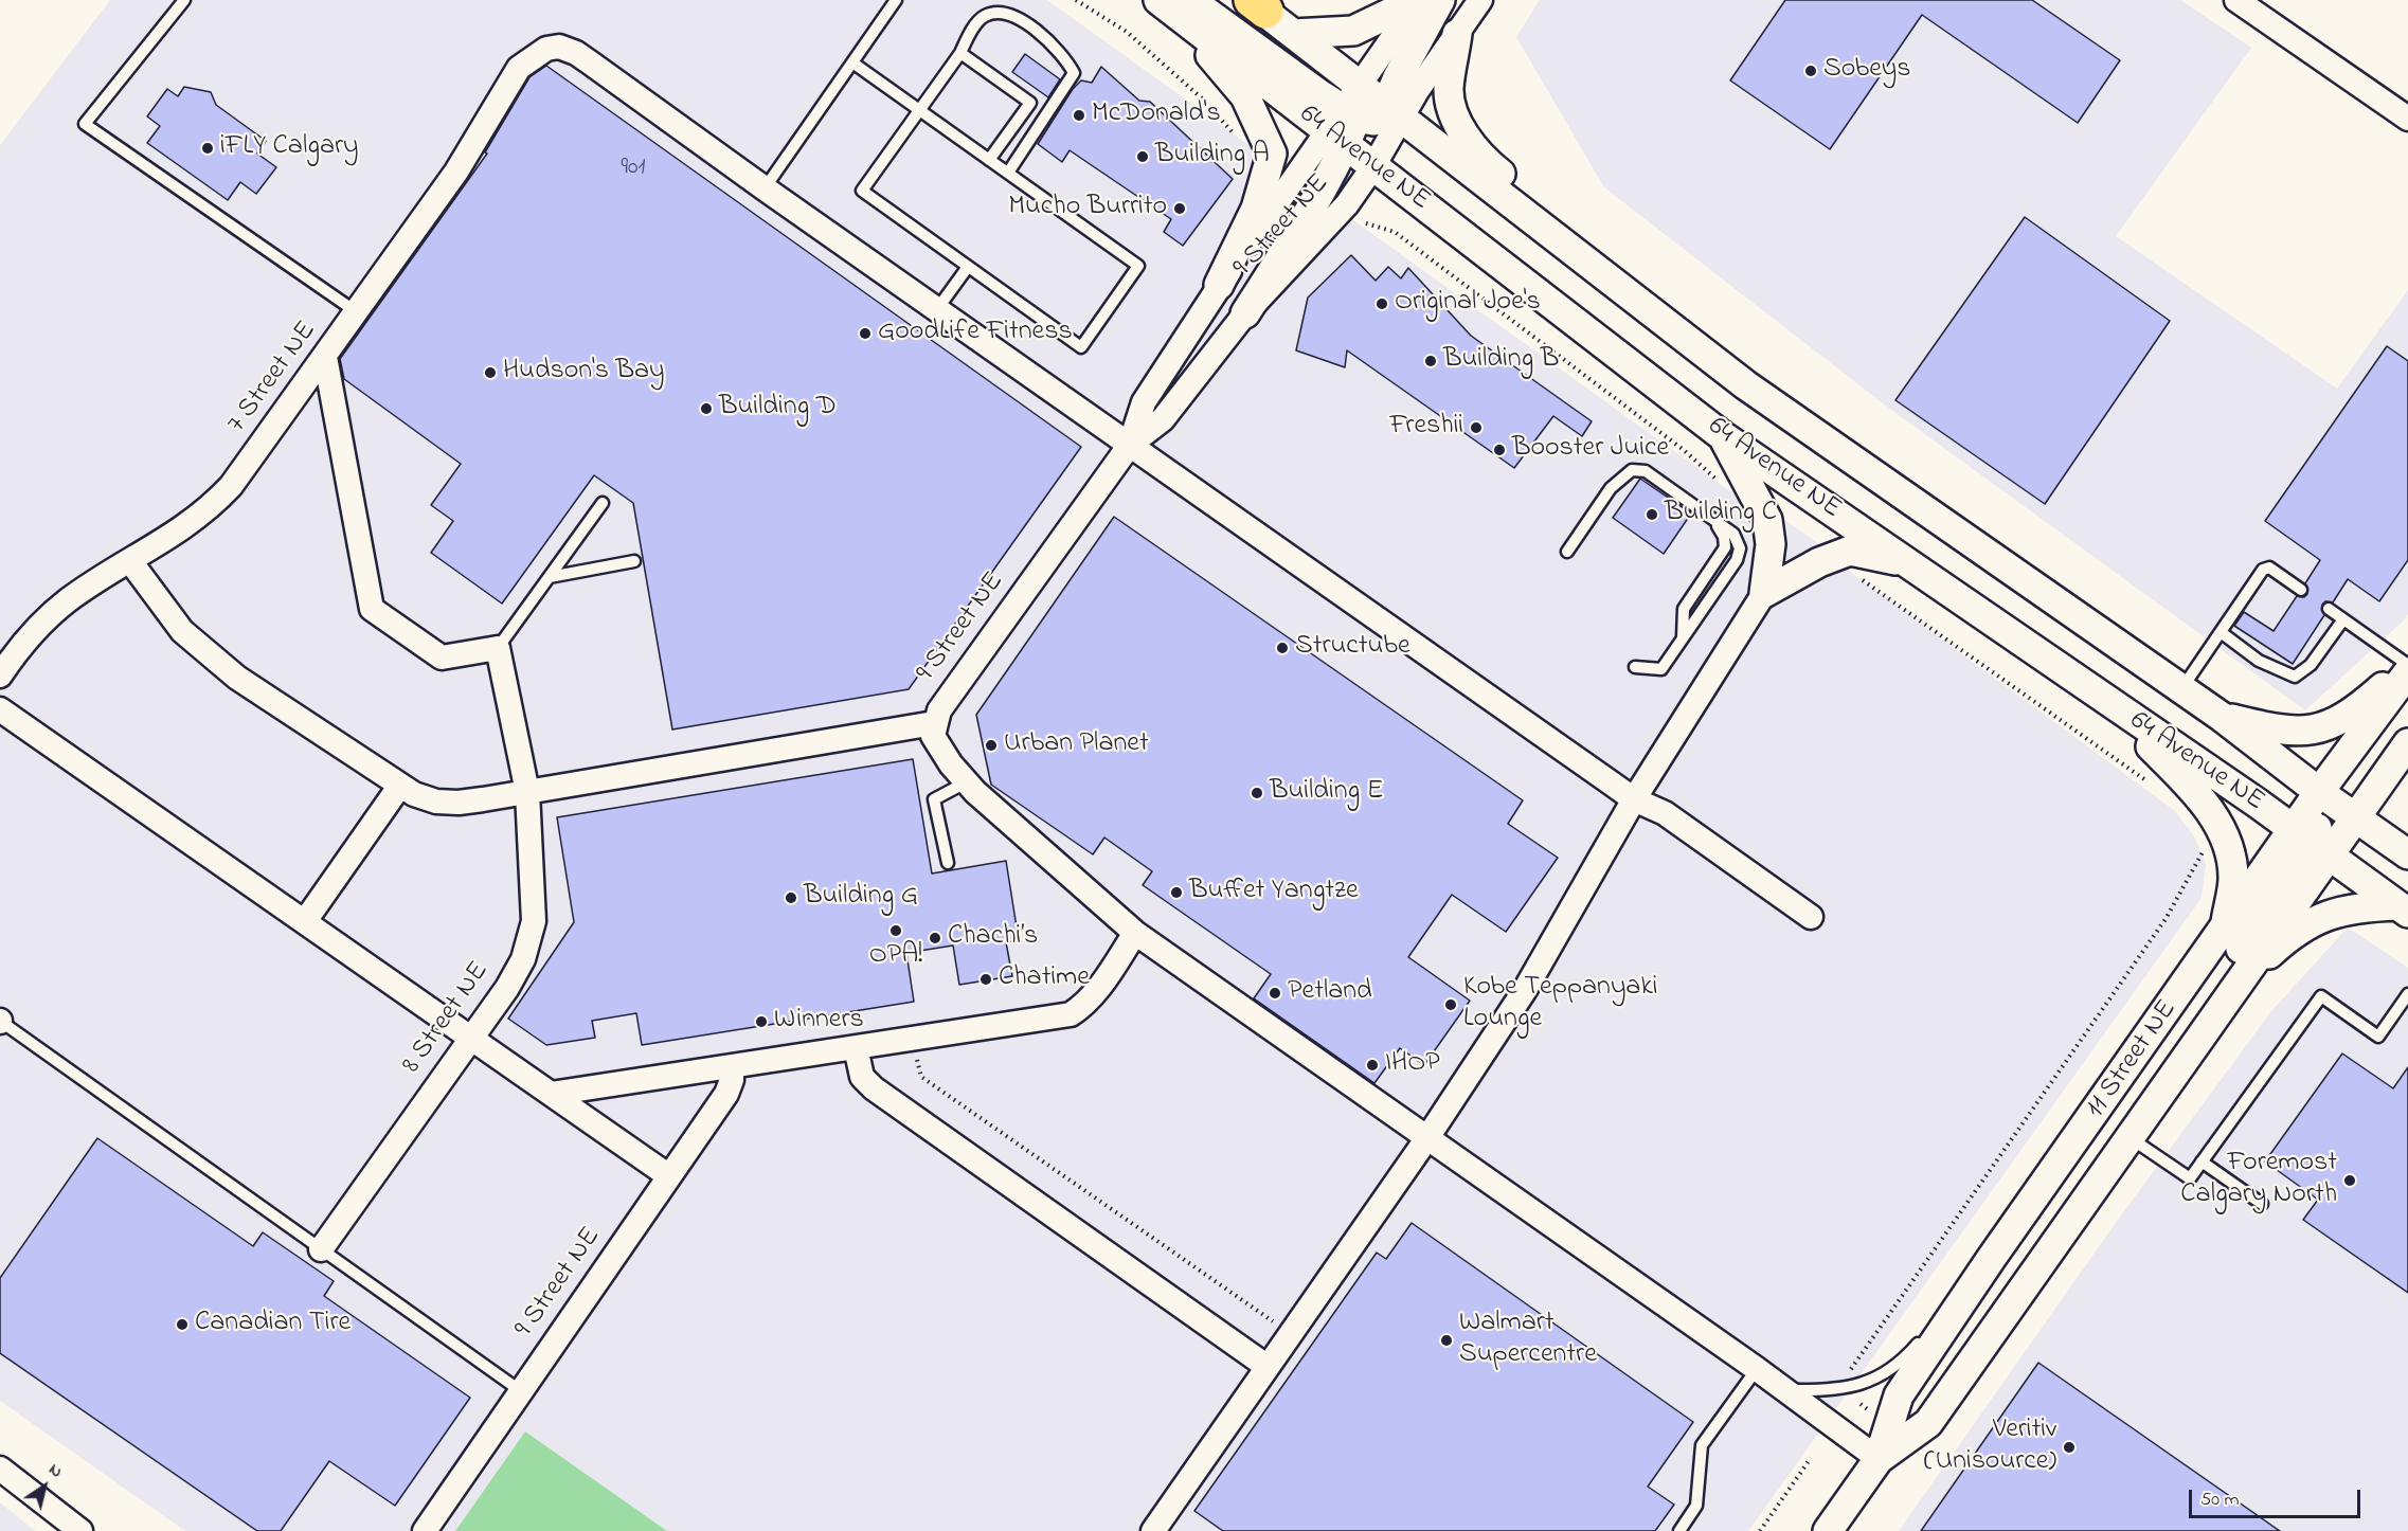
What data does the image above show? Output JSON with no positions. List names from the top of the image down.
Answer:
{
  "streets": {
    "street": [
      "64 Avenue NE",
      "9 Street NE",
      "7 Street NE",
      "8 Street NE",
      "11 Street NE"
    ]
  },
  "crossings": [
    ["64 Avenue NE", "9 Street NE"],
    ["64 Avenue NE", "11 Street NE"]
  ],
  "places": [
    "Sobeys",
    "McDonald's",
    "iFLY Calgary",
    "Building A",
    "Mucho Burrito",
    "Original Joe's",
    "GoodLife Fitness",
    "Building B",
    "Hudson's Bay",
    "Building D",
    "Freshii",
    "Booster Juice",
    "Building C",
    "Structube",
    "Urban Planet",
    "Building E",
    "Buffet Yangtze",
    "Building G",
    "OPA!",
    "Chachi’s",
    "Chatime",
    "Petland",
    "Kobe Teppanyaki Lounge",
    "Winners",
    "IHOP",
    "Foremost Calgary North",
    "Canadian Tire",
    "Walmart Supercentre",
    "Veritiv (Unisource)"
  ],
  "house_numbers": ["901"],
  "scale_bar": "50 m",
  "north": "top right"
}
